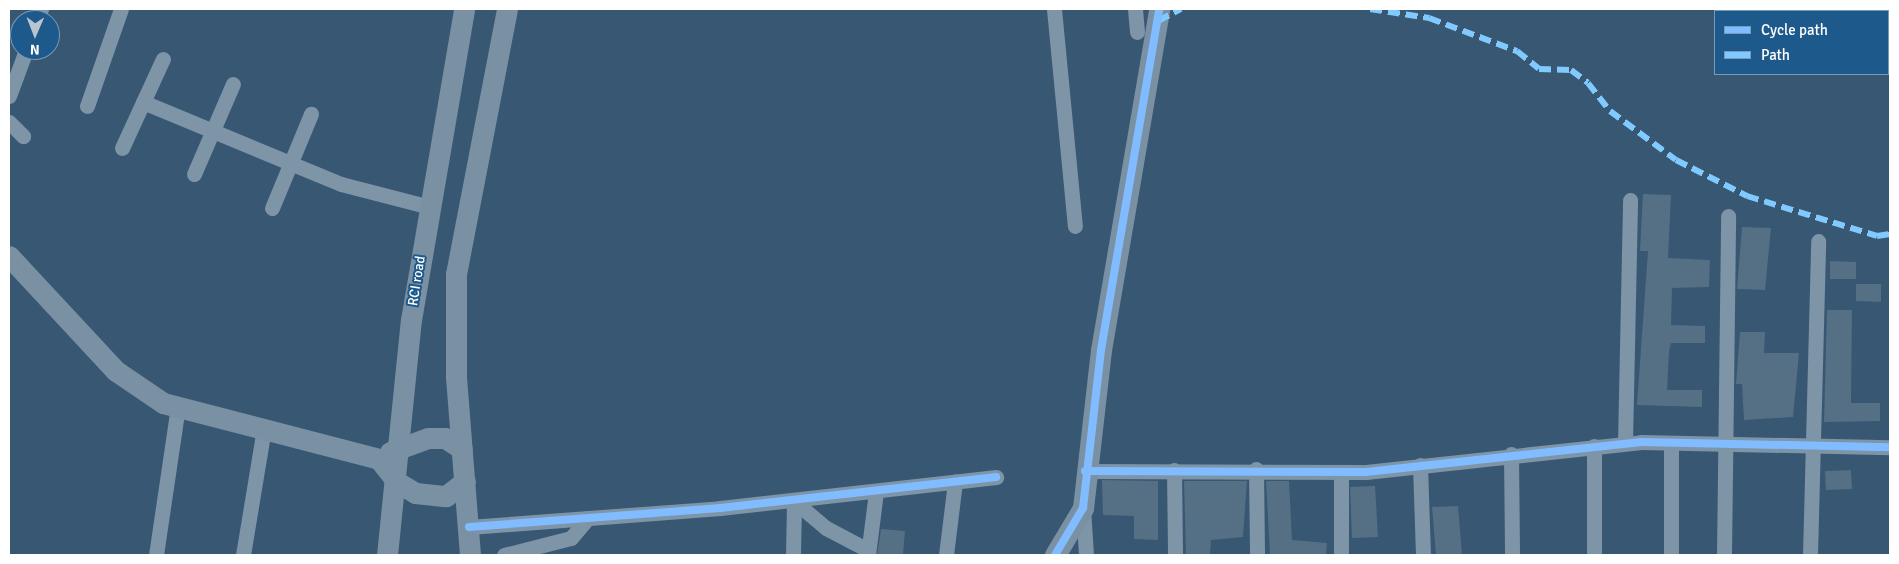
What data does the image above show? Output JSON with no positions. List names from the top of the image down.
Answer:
{
  "streets": {
    "main road": ["RCI road"]
  },
  "legend": ["Cycle path", "Path"],
  "north": "bottom"
}
